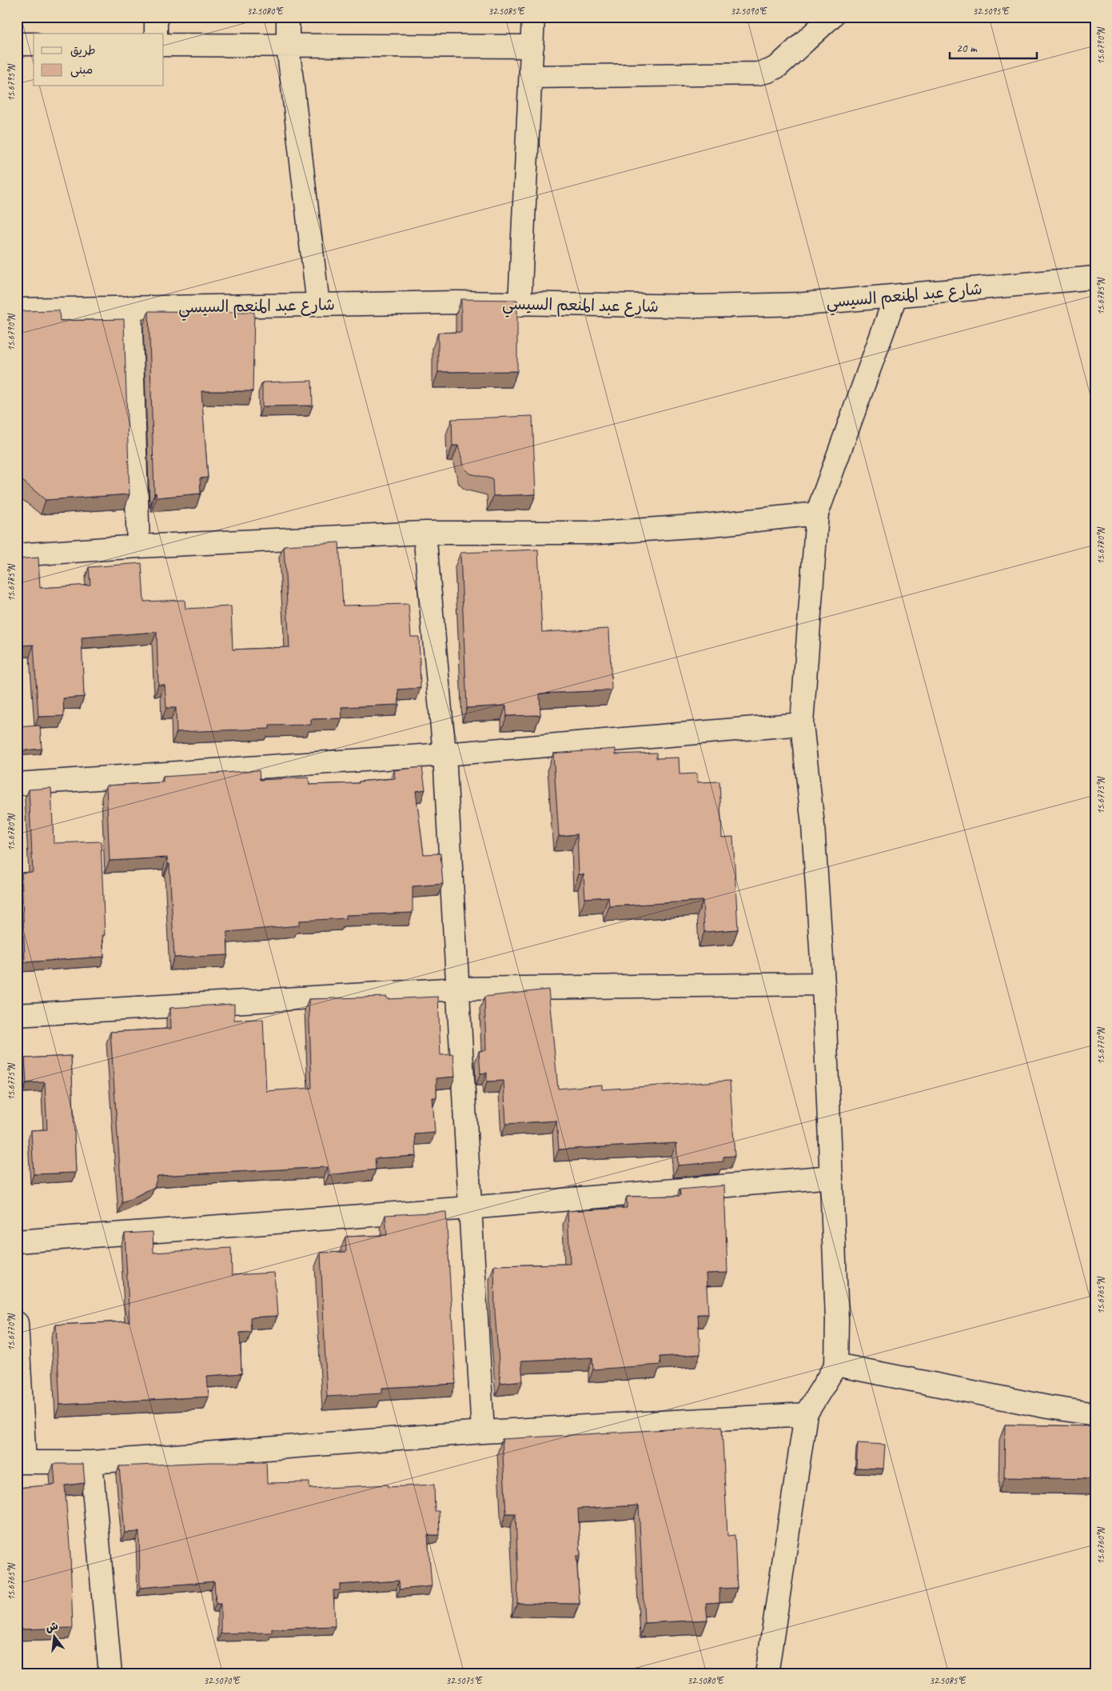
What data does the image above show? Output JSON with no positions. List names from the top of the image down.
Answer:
{
  "streets": {
    "street": ["شارع عبد المنعم السيسي"]
  },
  "legend": ["طريق", "مبنى"],
  "scale_bar": "20 m",
  "north": "top",
  "coordinates": [
    "32.5080°E",
    "32.5085°E",
    "32.5090°E",
    "32.5095°E",
    "15.6790°N",
    "15.6795°N",
    "15.6785°N",
    "15.6780°N",
    "15.6775°N",
    "15.6770°N",
    "15.6765°N",
    "15.6760°N",
    "32.5070°E",
    "32.5075°E"
  ]
}
